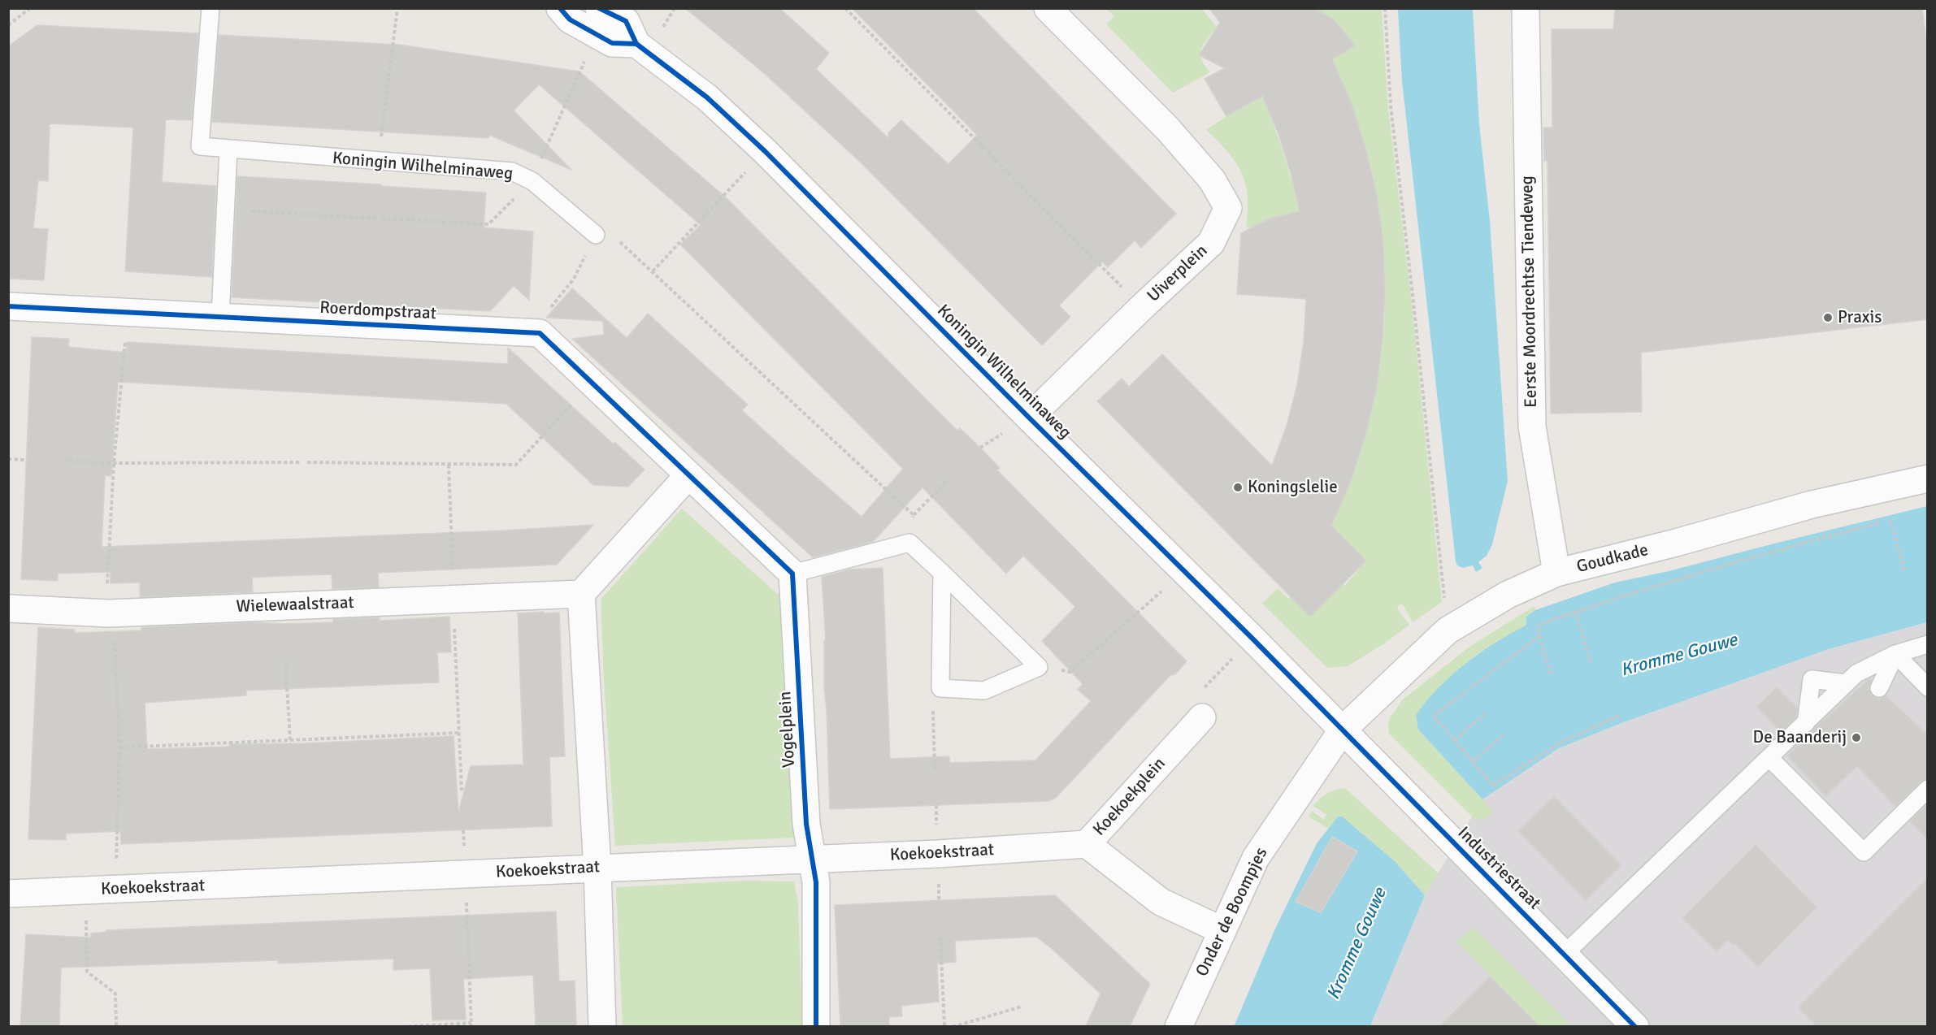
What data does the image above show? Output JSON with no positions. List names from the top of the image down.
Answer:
{
  "streets": {
    "street": [
      "Koningin Wilhelminaweg",
      "Uiverplein",
      "Eerste Moordrechtse Tiendeweg",
      "Roerdompstraat",
      "Goudkade",
      "Wielewaalstraat",
      "Vogelplein",
      "Koekoekplein",
      "Koekoekstraat",
      "Industriestraat",
      "Onder de Boompjes"
    ]
  },
  "crossings": [
    ["Koningin Wilhelminaweg", "Uiverplein"],
    ["Koningin Wilhelminaweg", "Goudkade"],
    ["Koningin Wilhelminaweg", "Industriestraat"],
    ["Koningin Wilhelminaweg", "Onder de Boompjes"],
    ["Eerste Moordrechtse Tiendeweg", "Goudkade"],
    ["Goudkade", "Industriestraat"],
    ["Goudkade", "Onder de Boompjes"],
    ["Vogelplein", "Koekoekstraat"],
    ["Koekoekplein", "Koekoekstraat"],
    ["Koekoekplein", "Onder de Boompjes"],
    ["Industriestraat", "Onder de Boompjes"]
  ],
  "water": ["Kromme Gouwe"],
  "places": ["Praxis", "Koningslelie", "De Baanderij"]
}
